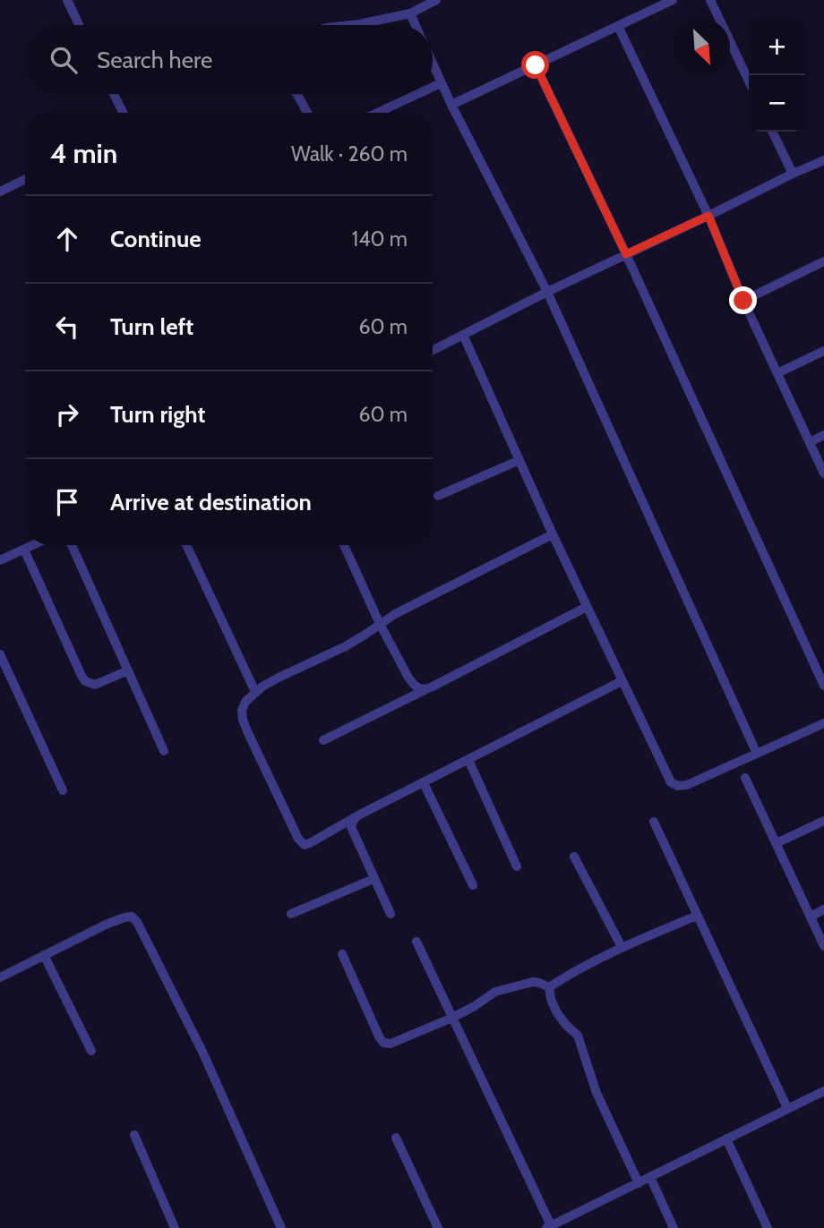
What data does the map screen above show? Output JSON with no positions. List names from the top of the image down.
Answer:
{
  "north": "bottom right",
  "page": {
    "map_buttons": ["+", "−"],
    "search": "Search here",
    "heading": ["4 min", "Walk · 260 m"],
    "list": [
      ["Continue", "140 m"],
      ["Turn left", "60 m"],
      ["Turn right", "60 m"],
      "Arrive at destination"
    ]
  }
}
